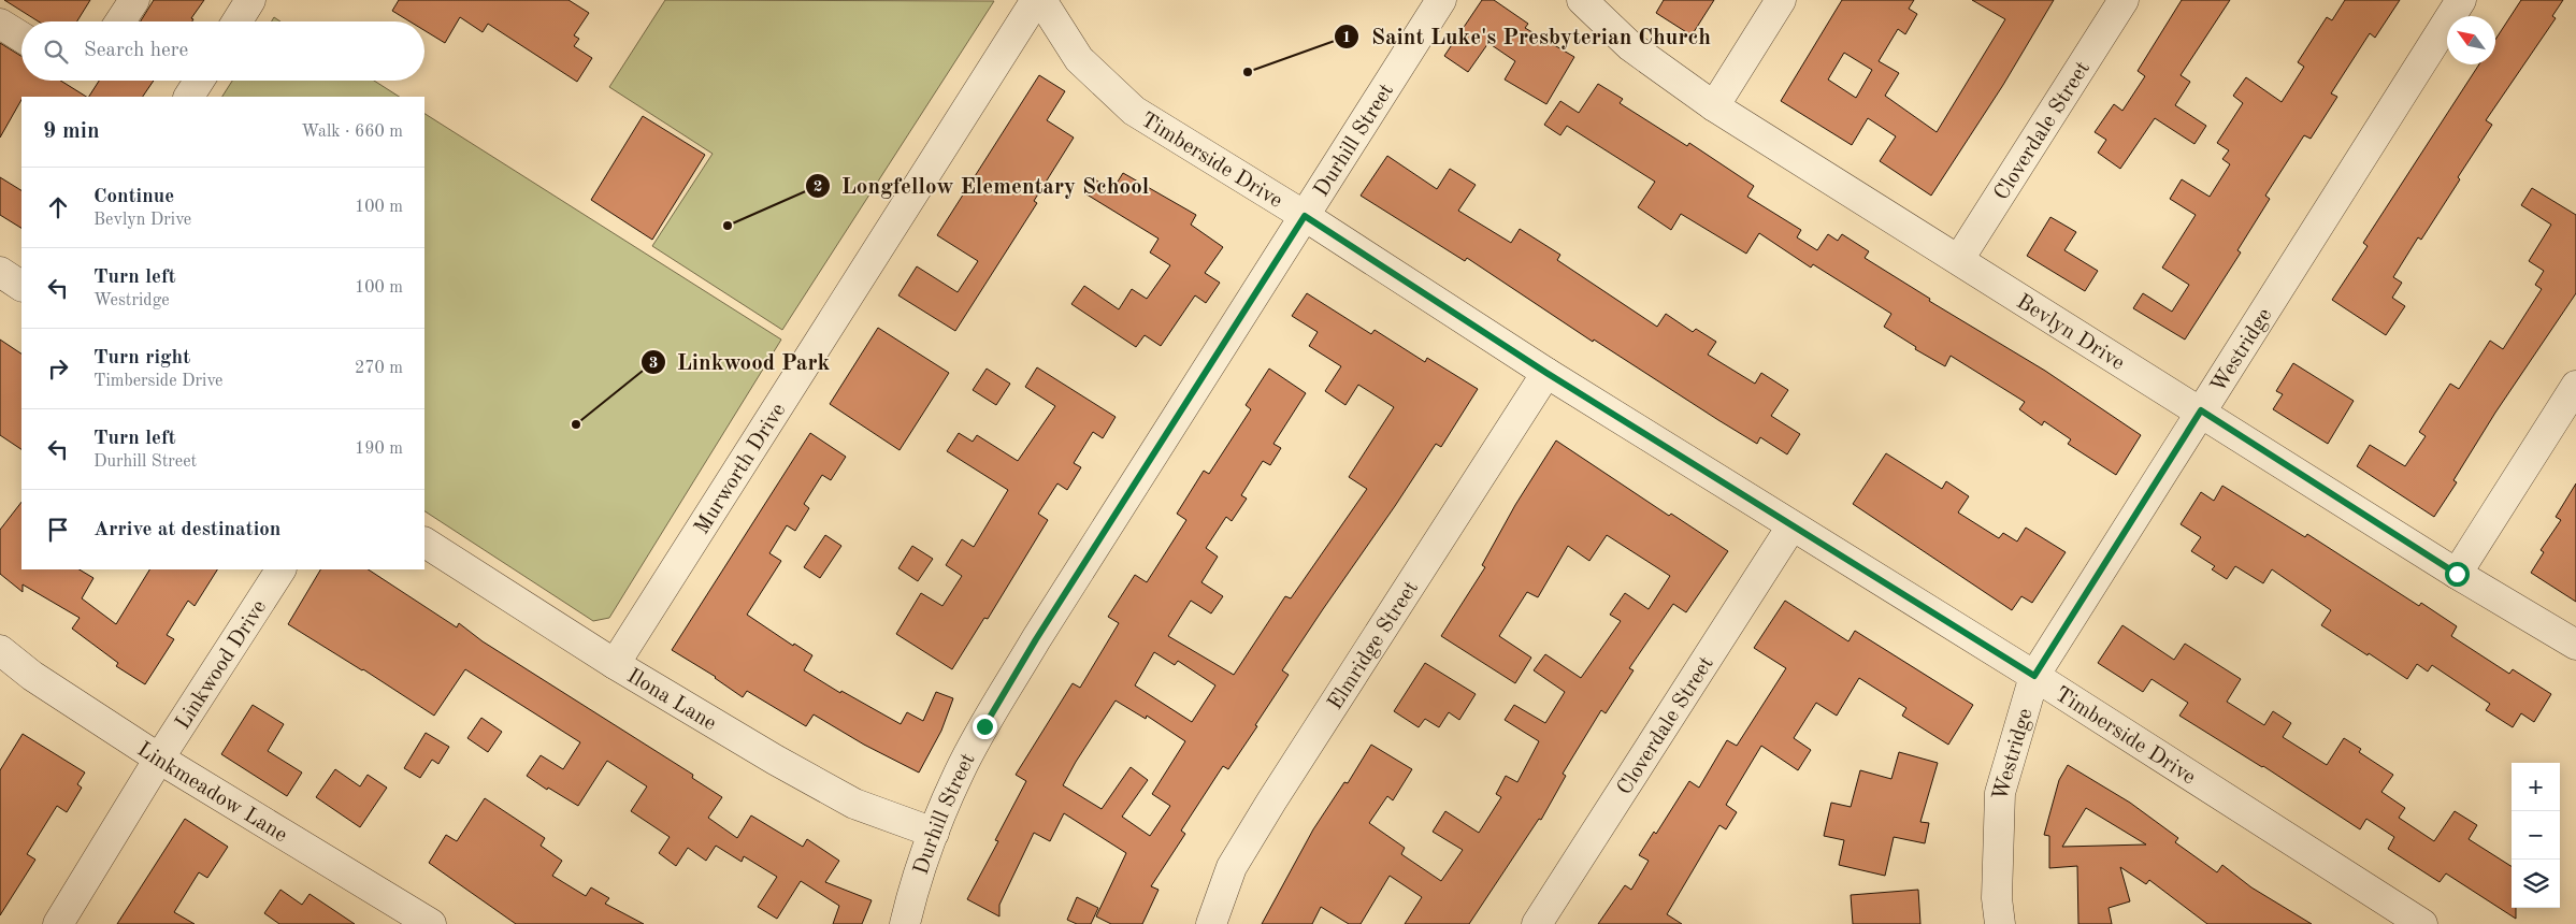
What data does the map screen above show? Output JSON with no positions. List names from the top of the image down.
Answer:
{
  "streets": {
    "street": [
      "Cloverdale Street",
      "Durhill Street",
      "Timberside Drive",
      "Bevlyn Drive",
      "Westridge",
      "Murworth Drive",
      "Elmridge Street",
      "Linkwood Drive",
      "Ilona Lane",
      "Linkmeadow Lane"
    ]
  },
  "crossings": [
    ["Cloverdale Street", "Timberside Drive"],
    ["Cloverdale Street", "Bevlyn Drive"],
    ["Durhill Street", "Timberside Drive"],
    ["Durhill Street", "Ilona Lane"],
    ["Timberside Drive", "Westridge"],
    ["Timberside Drive", "Elmridge Street"],
    ["Bevlyn Drive", "Westridge"],
    ["Murworth Drive", "Ilona Lane"],
    ["Linkwood Drive", "Linkmeadow Lane"]
  ],
  "places": ["Saint Luke's Presbyterian Church", "Longfellow Elementary School", "Linkwood Park"],
  "north": "top left",
  "page": {
    "search": "Search here",
    "heading": ["9 min", "Walk · 660 m"],
    "list": [
      ["Continue", "Bevlyn Drive", "100 m"],
      ["Turn left", "Westridge", "100 m"],
      ["Turn right", "Timberside Drive", "270 m"],
      ["Turn left", "Durhill Street", "190 m"],
      "Arrive at destination"
    ],
    "map_buttons": ["+", "−"]
  }
}
